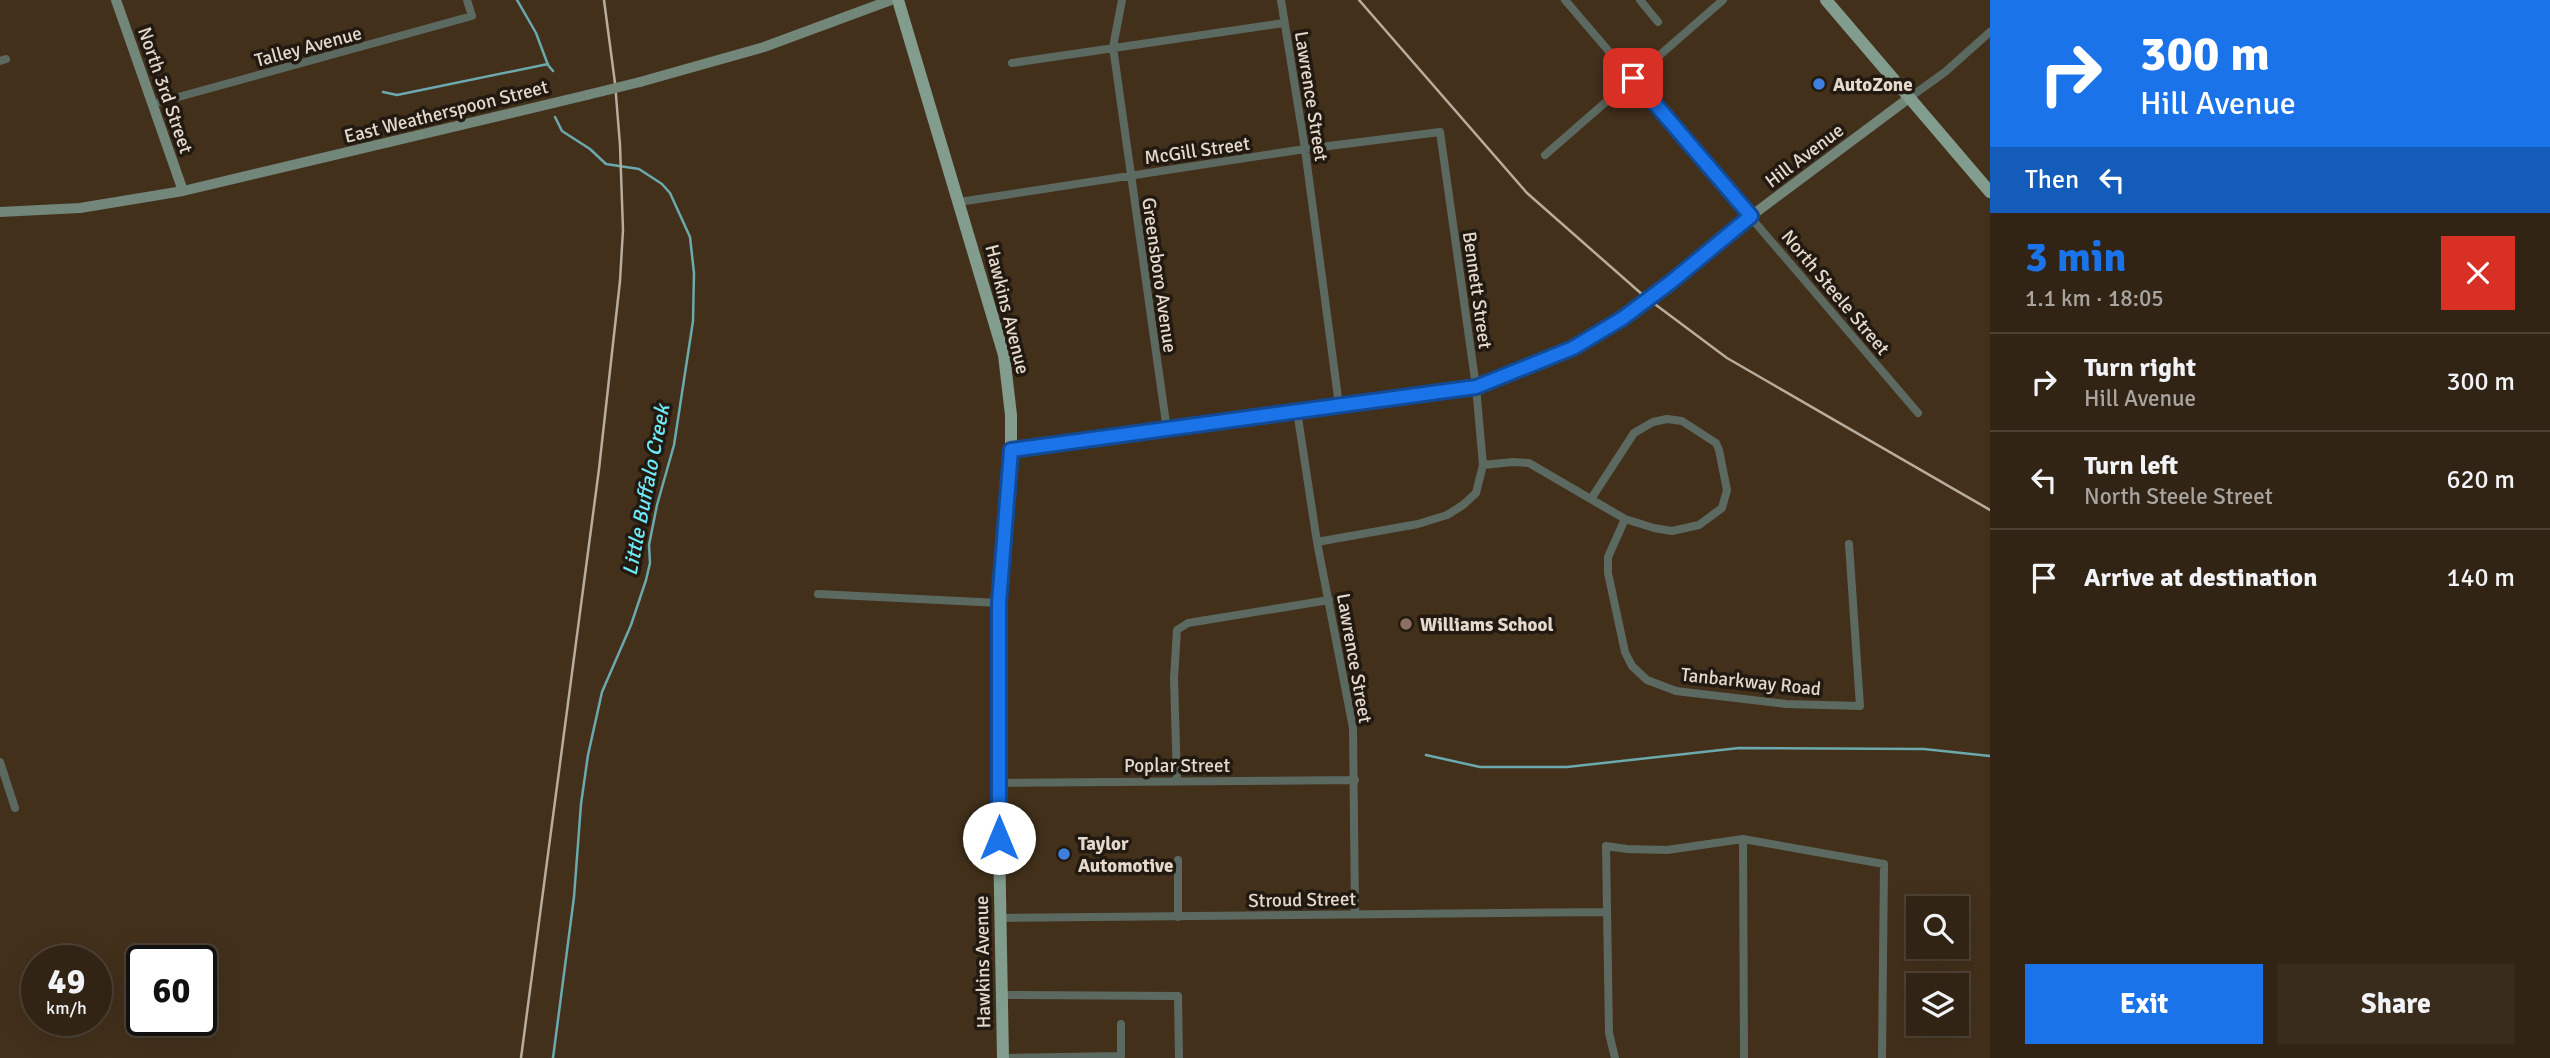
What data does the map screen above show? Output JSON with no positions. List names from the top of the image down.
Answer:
{
  "streets": {
    "main road": ["Hawkins Avenue"],
    "street": [
      "Talley Avenue",
      "North 3rd Street",
      "Lawrence Street",
      "East Weatherspoon Street",
      "McGill Street",
      "Hill Avenue",
      "Greensboro Avenue",
      "Bennett Street",
      "North Steele Street",
      "Tanbarkway Road",
      "Poplar Street",
      "Stroud Street"
    ]
  },
  "crossings": [
    ["Talley Avenue", "North 3rd Street"],
    ["North 3rd Street", "East Weatherspoon Street"],
    ["Lawrence Street", "McGill Street"],
    ["Lawrence Street", "Hill Avenue"],
    ["Lawrence Street", "Bennett Street"],
    ["Lawrence Street", "Poplar Street"],
    ["Lawrence Street", "Stroud Street"],
    ["McGill Street", "Greensboro Avenue"],
    ["McGill Street", "Bennett Street"],
    ["McGill Street", "Hawkins Avenue"],
    ["Hill Avenue", "Greensboro Avenue"],
    ["Hill Avenue", "Bennett Street"],
    ["Hill Avenue", "North Steele Street"],
    ["Hill Avenue", "Hawkins Avenue"],
    ["Hawkins Avenue", "Poplar Street"],
    ["Hawkins Avenue", "Stroud Street"]
  ],
  "water": ["Little Buffalo Creek"],
  "places": ["AutoZone", "Williams School", "Taylor Automotive"],
  "page": {
    "turn": ["300 m", "Hill Avenue"],
    "then": "Then",
    "heading": ["3 min", "1.1 km · 18:05"],
    "list": [
      {
        "name": "Turn right",
        "note": "Hill Avenue",
        "value": "300 m"
      },
      {
        "name": "Turn left",
        "note": "North Steele Street",
        "value": "620 m"
      },
      {
        "name": "Arrive at destination",
        "value": "140 m"
      }
    ],
    "speed": "49 km/h",
    "limit": "60",
    "buttons": ["Exit", "Share"]
  }
}
